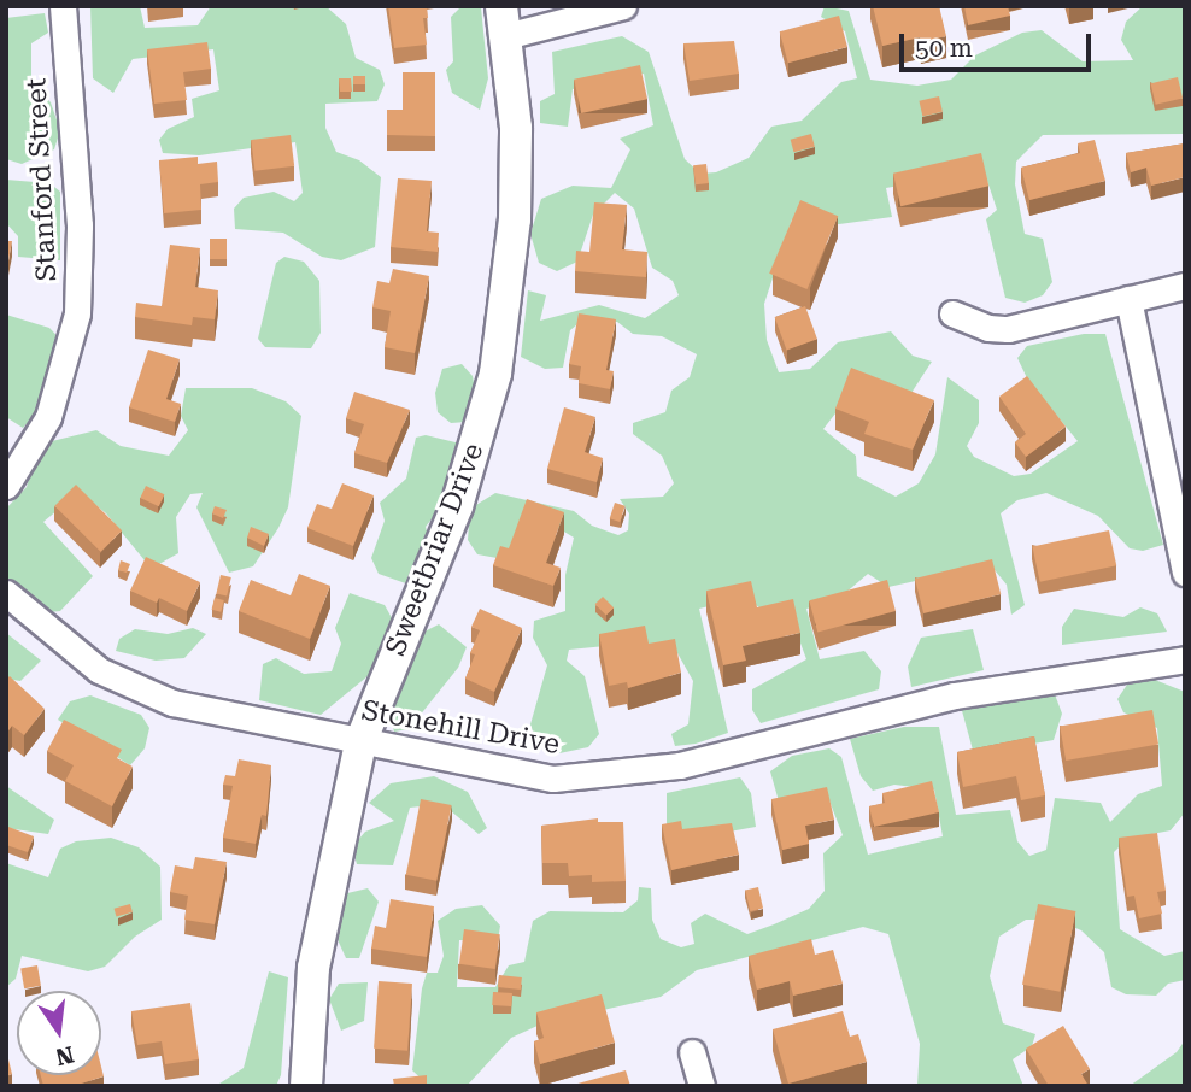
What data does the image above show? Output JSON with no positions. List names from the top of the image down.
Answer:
{
  "streets": {
    "street": ["Stanford Street", "Sweetbriar Drive", "Stonehill Drive"]
  },
  "crossings": [
    ["Sweetbriar Drive", "Stonehill Drive"]
  ],
  "scale_bar": "50 m",
  "north": "bottom"
}
